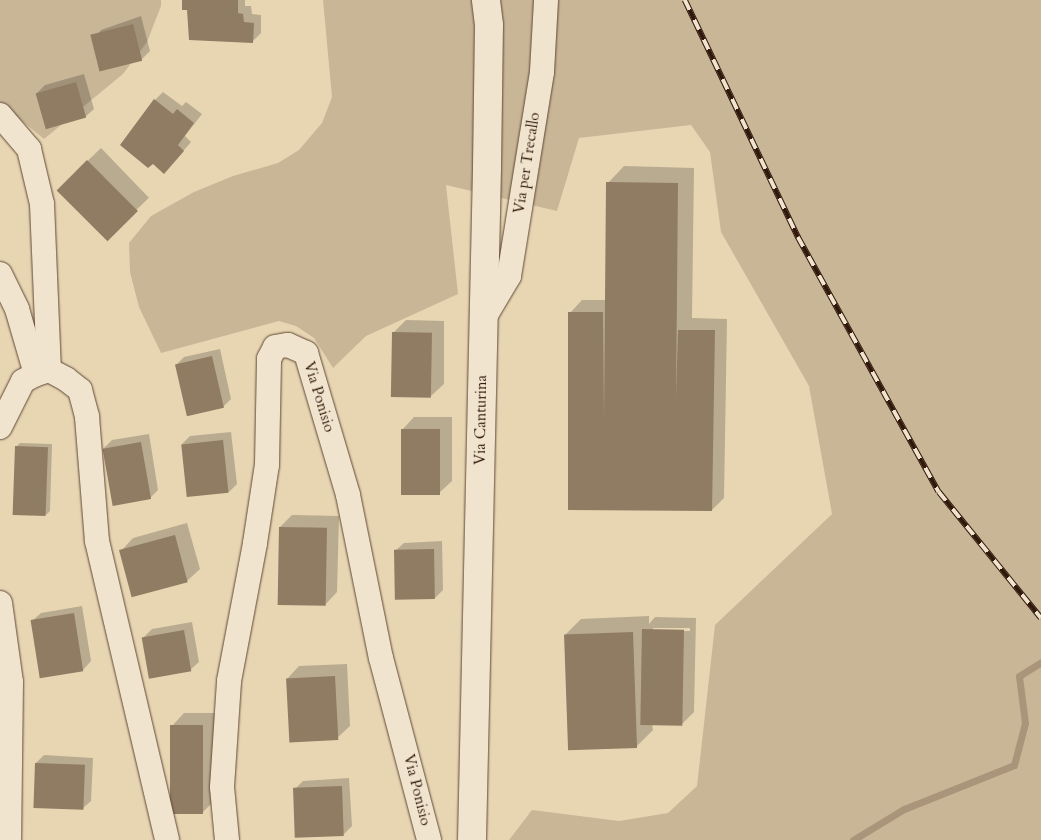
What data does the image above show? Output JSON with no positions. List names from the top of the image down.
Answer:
{
  "streets": {
    "main road": ["Via Canturina"],
    "street": ["Via per Trecallo", "Via Ponisio"]
  },
  "crossings": [
    ["Via per Trecallo", "Via Canturina"]
  ]
}
